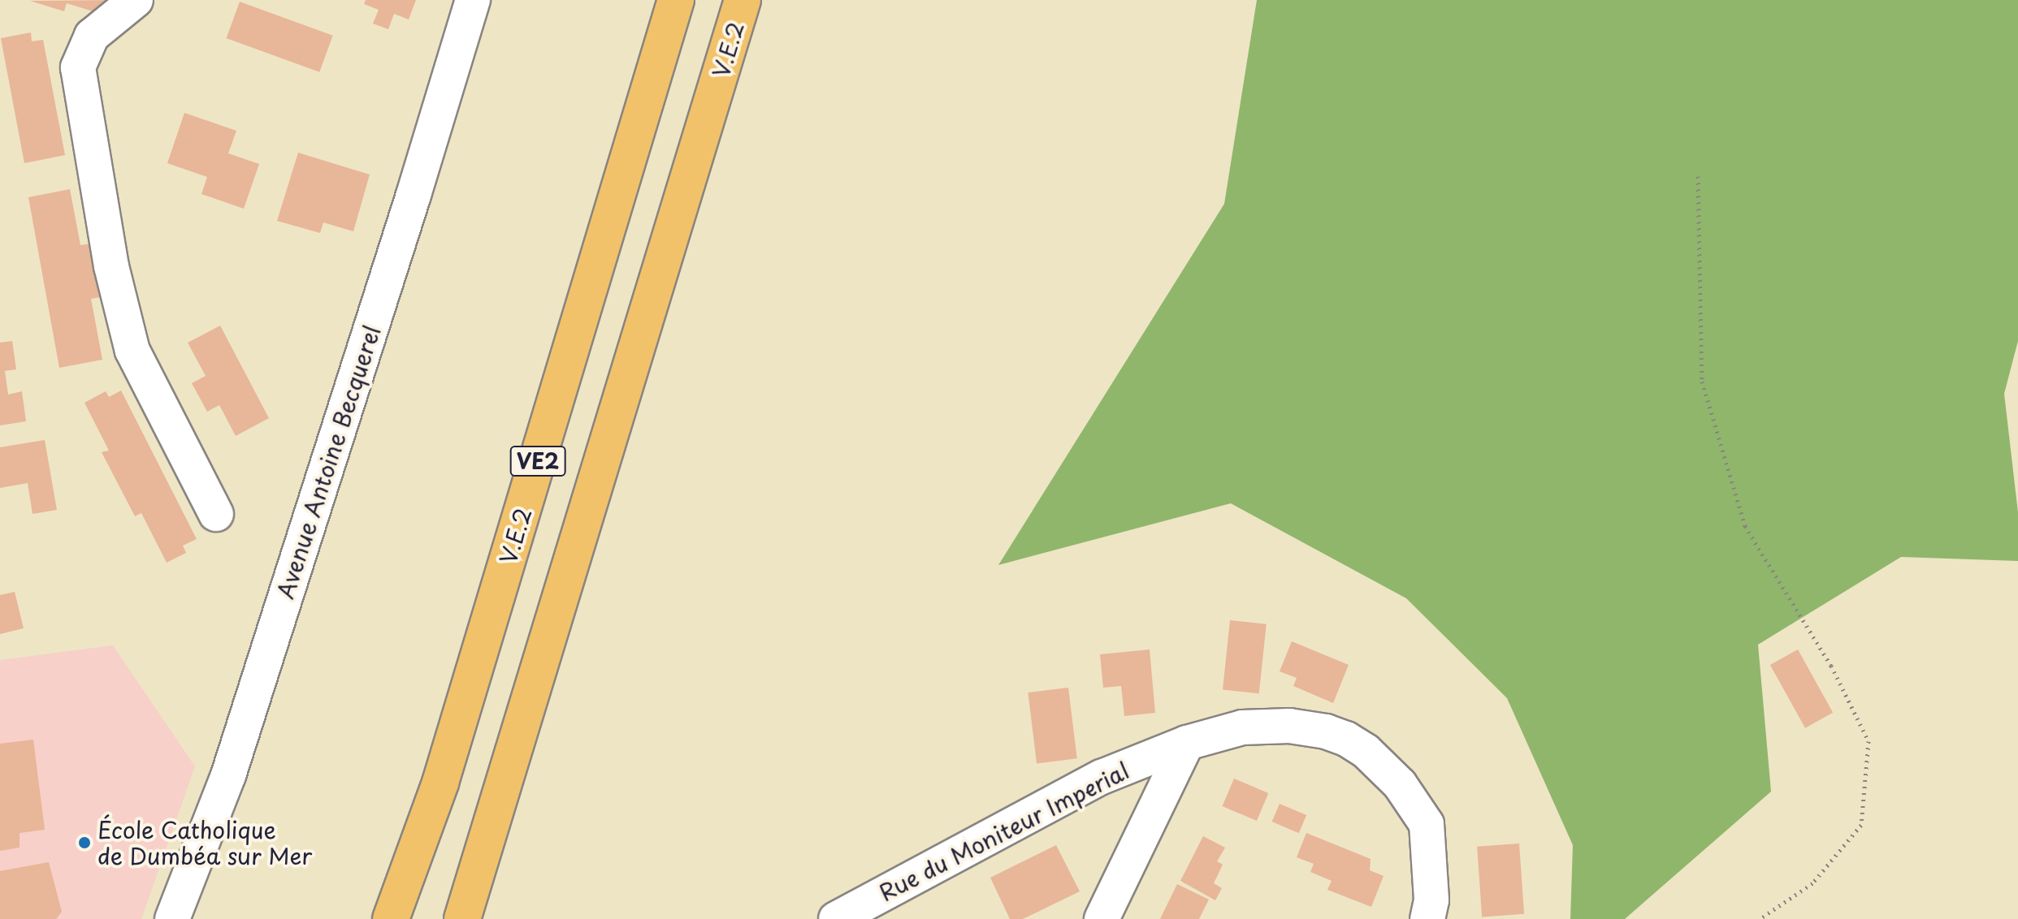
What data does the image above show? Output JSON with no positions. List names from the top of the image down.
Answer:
{
  "streets": {
    "highway": ["V.E.2", "VE2"],
    "street": ["Avenue Antoine Becquerel", "Rue du Moniteur Imperial"]
  },
  "places": ["École Catholique de Dumbéa sur Mer"]
}
